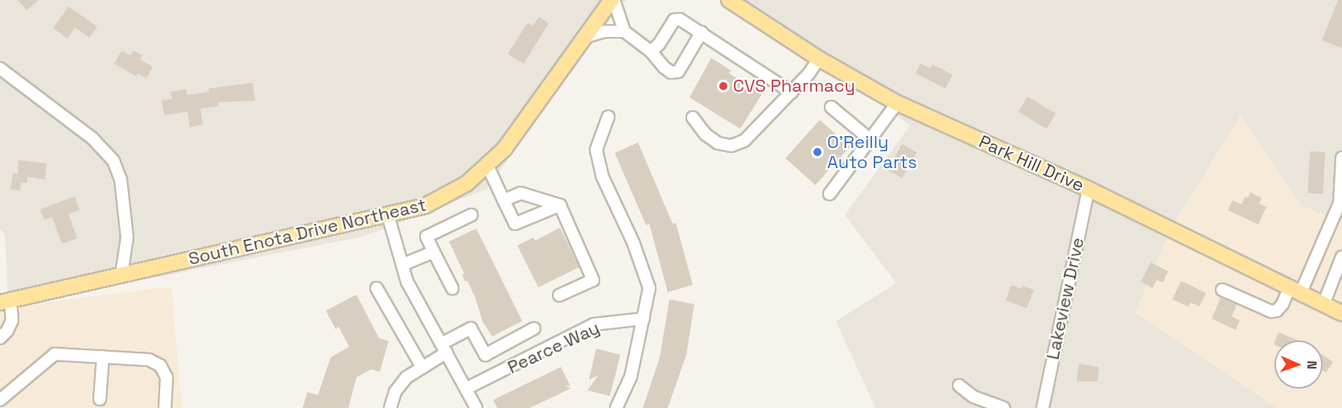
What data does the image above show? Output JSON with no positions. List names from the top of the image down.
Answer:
{
  "streets": {
    "main road": ["Park Hill Drive", "South Enota Drive Northeast"],
    "street": ["Lakeview Drive", "Pearce Way"]
  },
  "crossings": [
    ["Park Hill Drive", "Lakeview Drive"]
  ],
  "places": ["CVS Pharmacy", "O'Reilly Auto Parts"],
  "north": "right"
}
